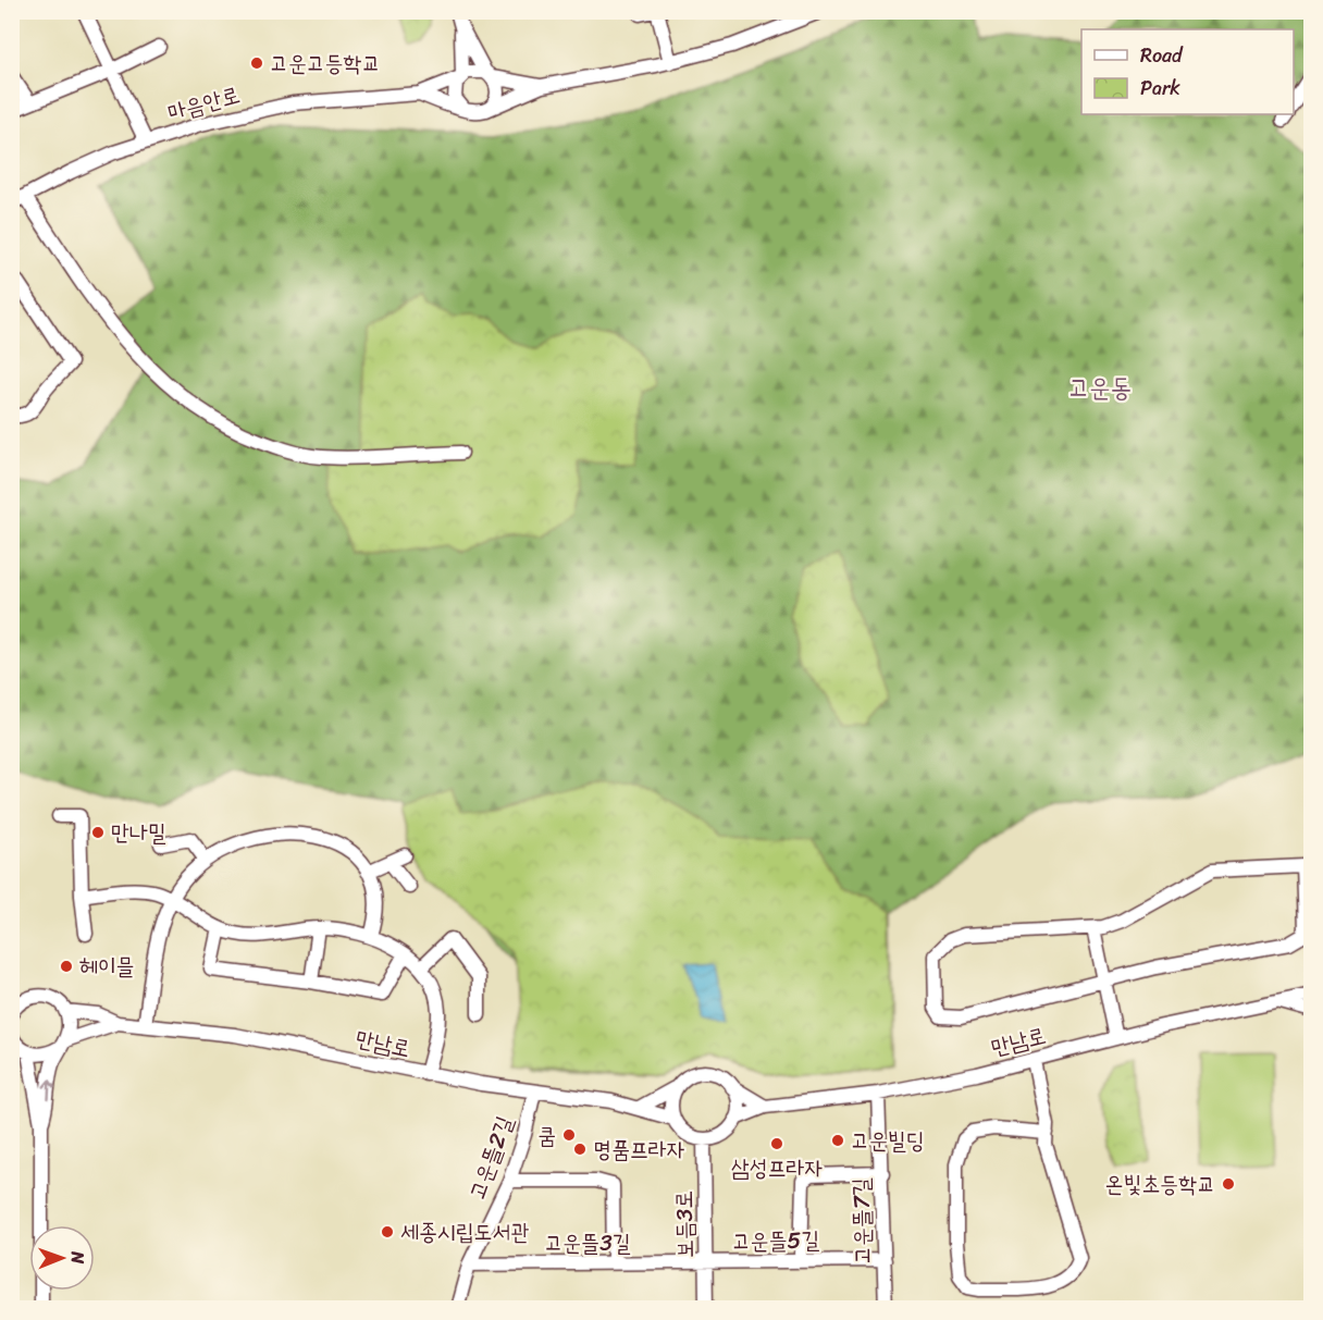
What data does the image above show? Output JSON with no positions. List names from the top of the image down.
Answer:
{
  "streets": {
    "street": [
      "마음안로",
      "만남로",
      "고운뜰2길",
      "고운뜰7길",
      "보듬3로",
      "고운뜰5길",
      "고운뜰3길"
    ]
  },
  "crossings": [
    ["만남로", "고운뜰2길"],
    ["만남로", "고운뜰7길"],
    ["만남로", "보듬3로"],
    ["고운뜰2길", "고운뜰3길"],
    ["고운뜰7길", "고운뜰5길"],
    ["보듬3로", "고운뜰5길"],
    ["보듬3로", "고운뜰3길"],
    ["고운뜰5길", "고운뜰3길"]
  ],
  "districts": ["고운동"],
  "places": [
    "고운고등학교",
    "만나밀",
    "헤이믈",
    "쿰",
    "고운빌딩",
    "삼성프라자",
    "명품프라자",
    "온빛초등학교",
    "세종시립도서관"
  ],
  "legend": ["Road", "Park"],
  "north": "right"
}
